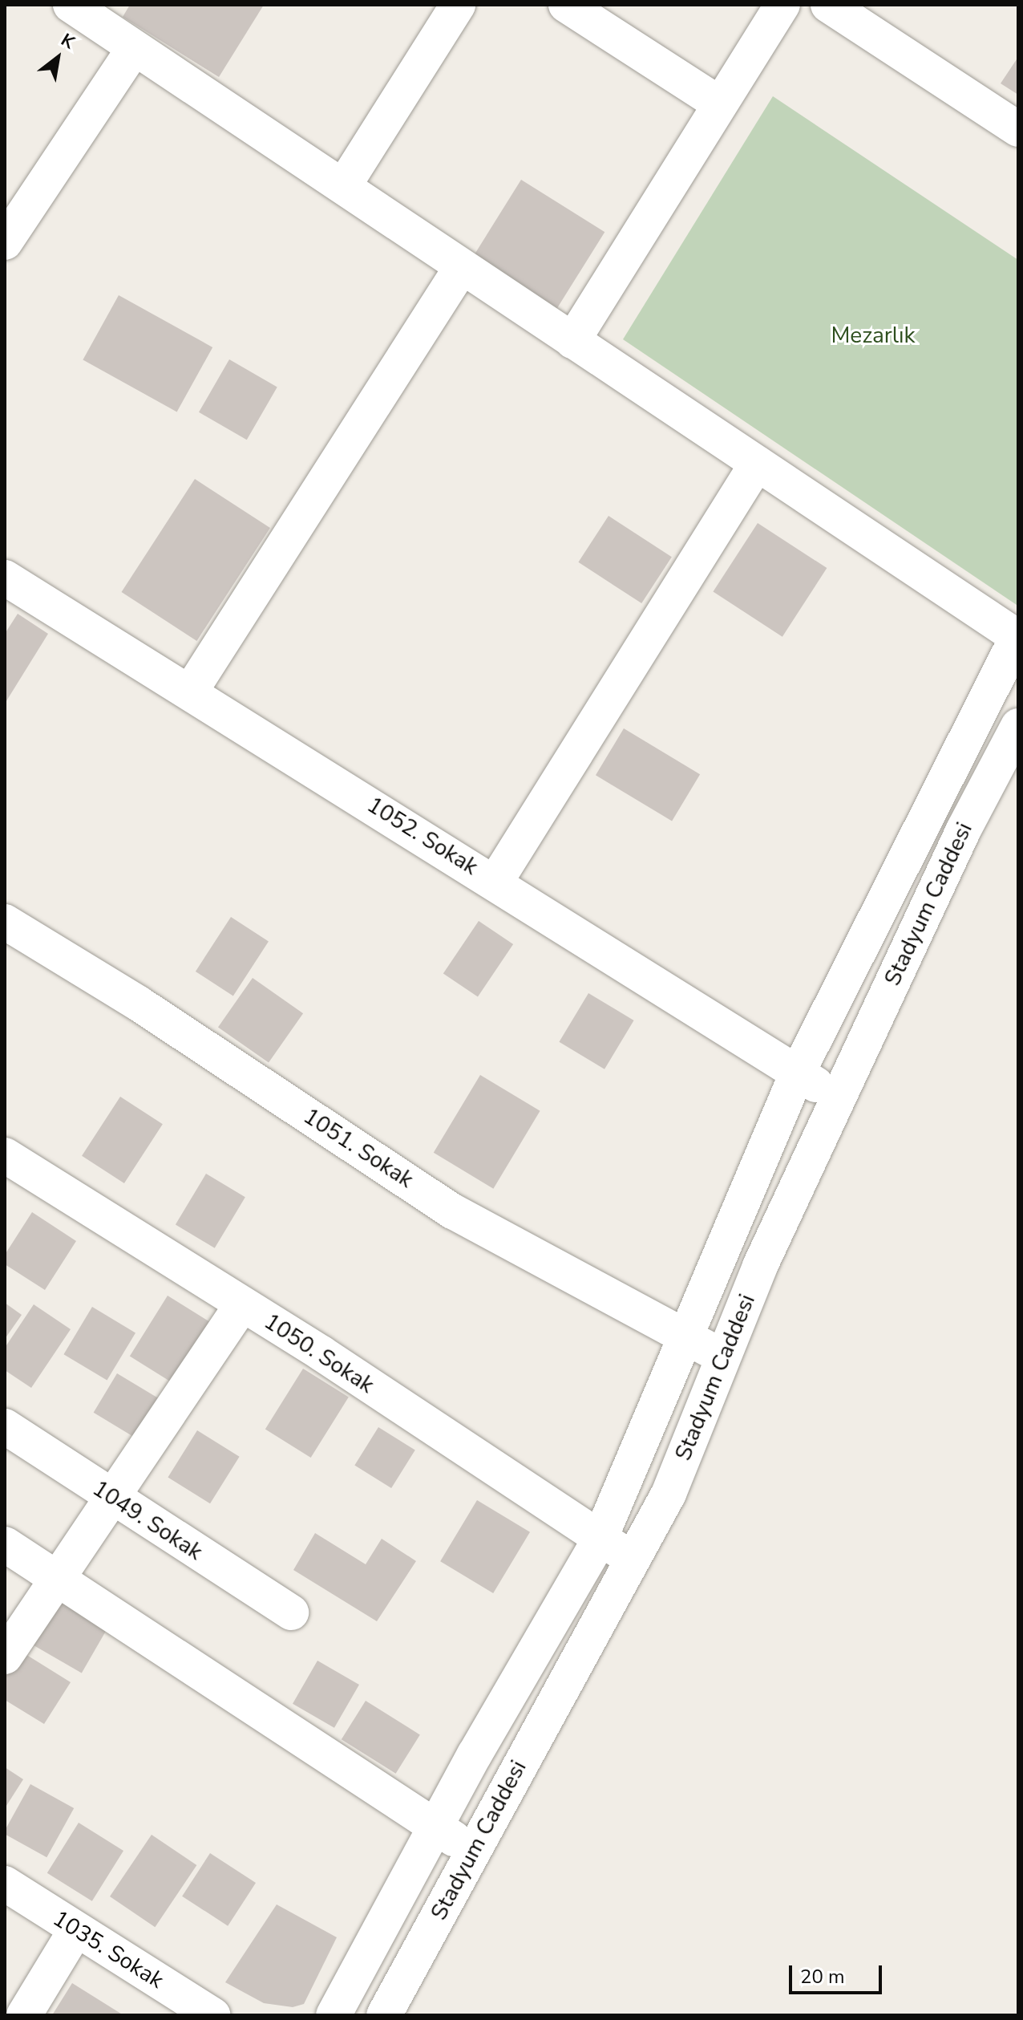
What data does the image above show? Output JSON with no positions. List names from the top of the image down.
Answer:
{
  "streets": {
    "street": [
      "1052. Sokak",
      "Stadyum Caddesi",
      "1051. Sokak",
      "1050. Sokak",
      "1049. Sokak",
      "1035. Sokak"
    ]
  },
  "crossings": [
    ["1052. Sokak", "Stadyum Caddesi"],
    ["Stadyum Caddesi", "1051. Sokak"],
    ["Stadyum Caddesi", "1050. Sokak"]
  ],
  "parks": ["Mezarlık"],
  "scale_bar": "20 m",
  "north": "top right"
}
